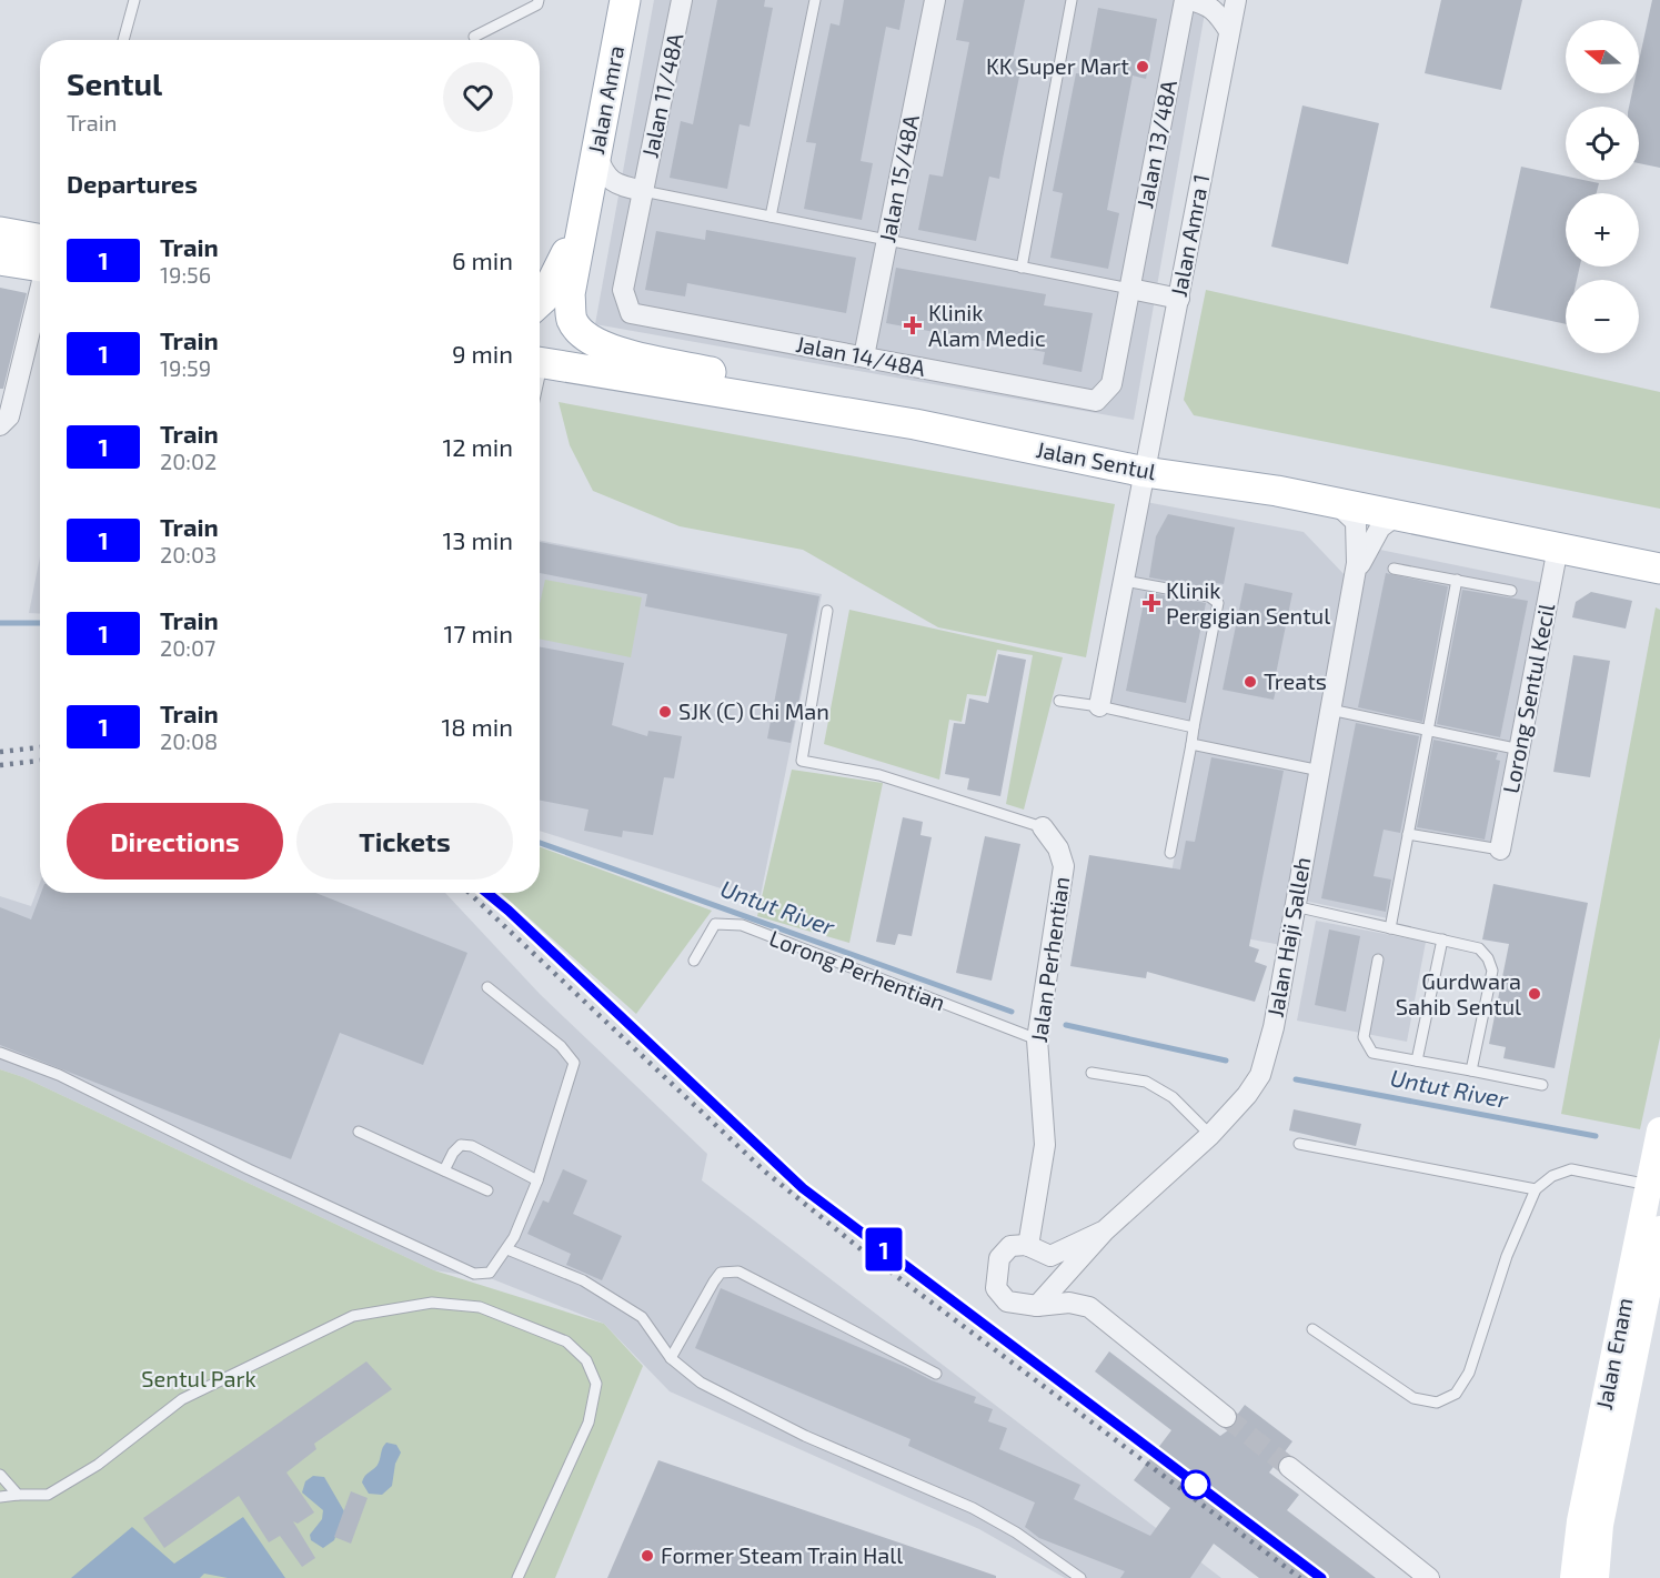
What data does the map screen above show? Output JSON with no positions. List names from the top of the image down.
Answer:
{
  "streets": {
    "main road": ["Jalan Amra", "Jalan Sentul", "Jalan Enam"],
    "street": [
      "Jalan 11/48A",
      "Jalan 13/48A",
      "Jalan 15/48A",
      "Jalan Amra 1",
      "Jalan 14/48A",
      "Lorong Sentul Kecil",
      "Jalan Haji Salleh",
      "Jalan Perhentian"
    ],
    "lane": ["Lorong Perhentian"]
  },
  "crossings": [
    ["Jalan 11/48A", "Jalan 14/48A"],
    ["Jalan 13/48A", "Jalan 14/48A"],
    ["Jalan 15/48A", "Jalan 14/48A"],
    ["Jalan Amra 1", "Jalan Sentul"],
    ["Jalan Sentul", "Lorong Sentul Kecil"],
    ["Jalan Sentul", "Jalan Haji Salleh"],
    ["Jalan Haji Salleh", "Jalan Perhentian"],
    ["Jalan Perhentian", "Lorong Perhentian"]
  ],
  "water": ["Untut River"],
  "parks": ["Sentul Park"],
  "places": {
    "other": [
      "KK Super Mart",
      "Treats",
      "SJK (C) Chi Man",
      "Gurdwara Sahib Sentul",
      "Former Steam Train Hall"
    ],
    "health": ["Klinik Alam Medic", "Klinik Pergigian Sentul"]
  },
  "north": "left",
  "page": {
    "on_map": "1",
    "map_buttons": ["+", "−"],
    "heading": [
      ["Sentul", "Train"],
      "Departures"
    ],
    "list": [
      {
        "mark": "1",
        "name": "Train",
        "note": "19:56",
        "value": "6 min"
      },
      {
        "mark": "1",
        "name": "Train",
        "note": "19:59",
        "value": "9 min"
      },
      {
        "mark": "1",
        "name": "Train",
        "note": "20:02",
        "value": "12 min"
      },
      {
        "mark": "1",
        "name": "Train",
        "note": "20:03",
        "value": "13 min"
      },
      {
        "mark": "1",
        "name": "Train",
        "note": "20:07",
        "value": "17 min"
      },
      {
        "mark": "1",
        "name": "Train",
        "note": "20:08",
        "value": "18 min"
      }
    ],
    "buttons": ["Directions", "Tickets"]
  }
}
